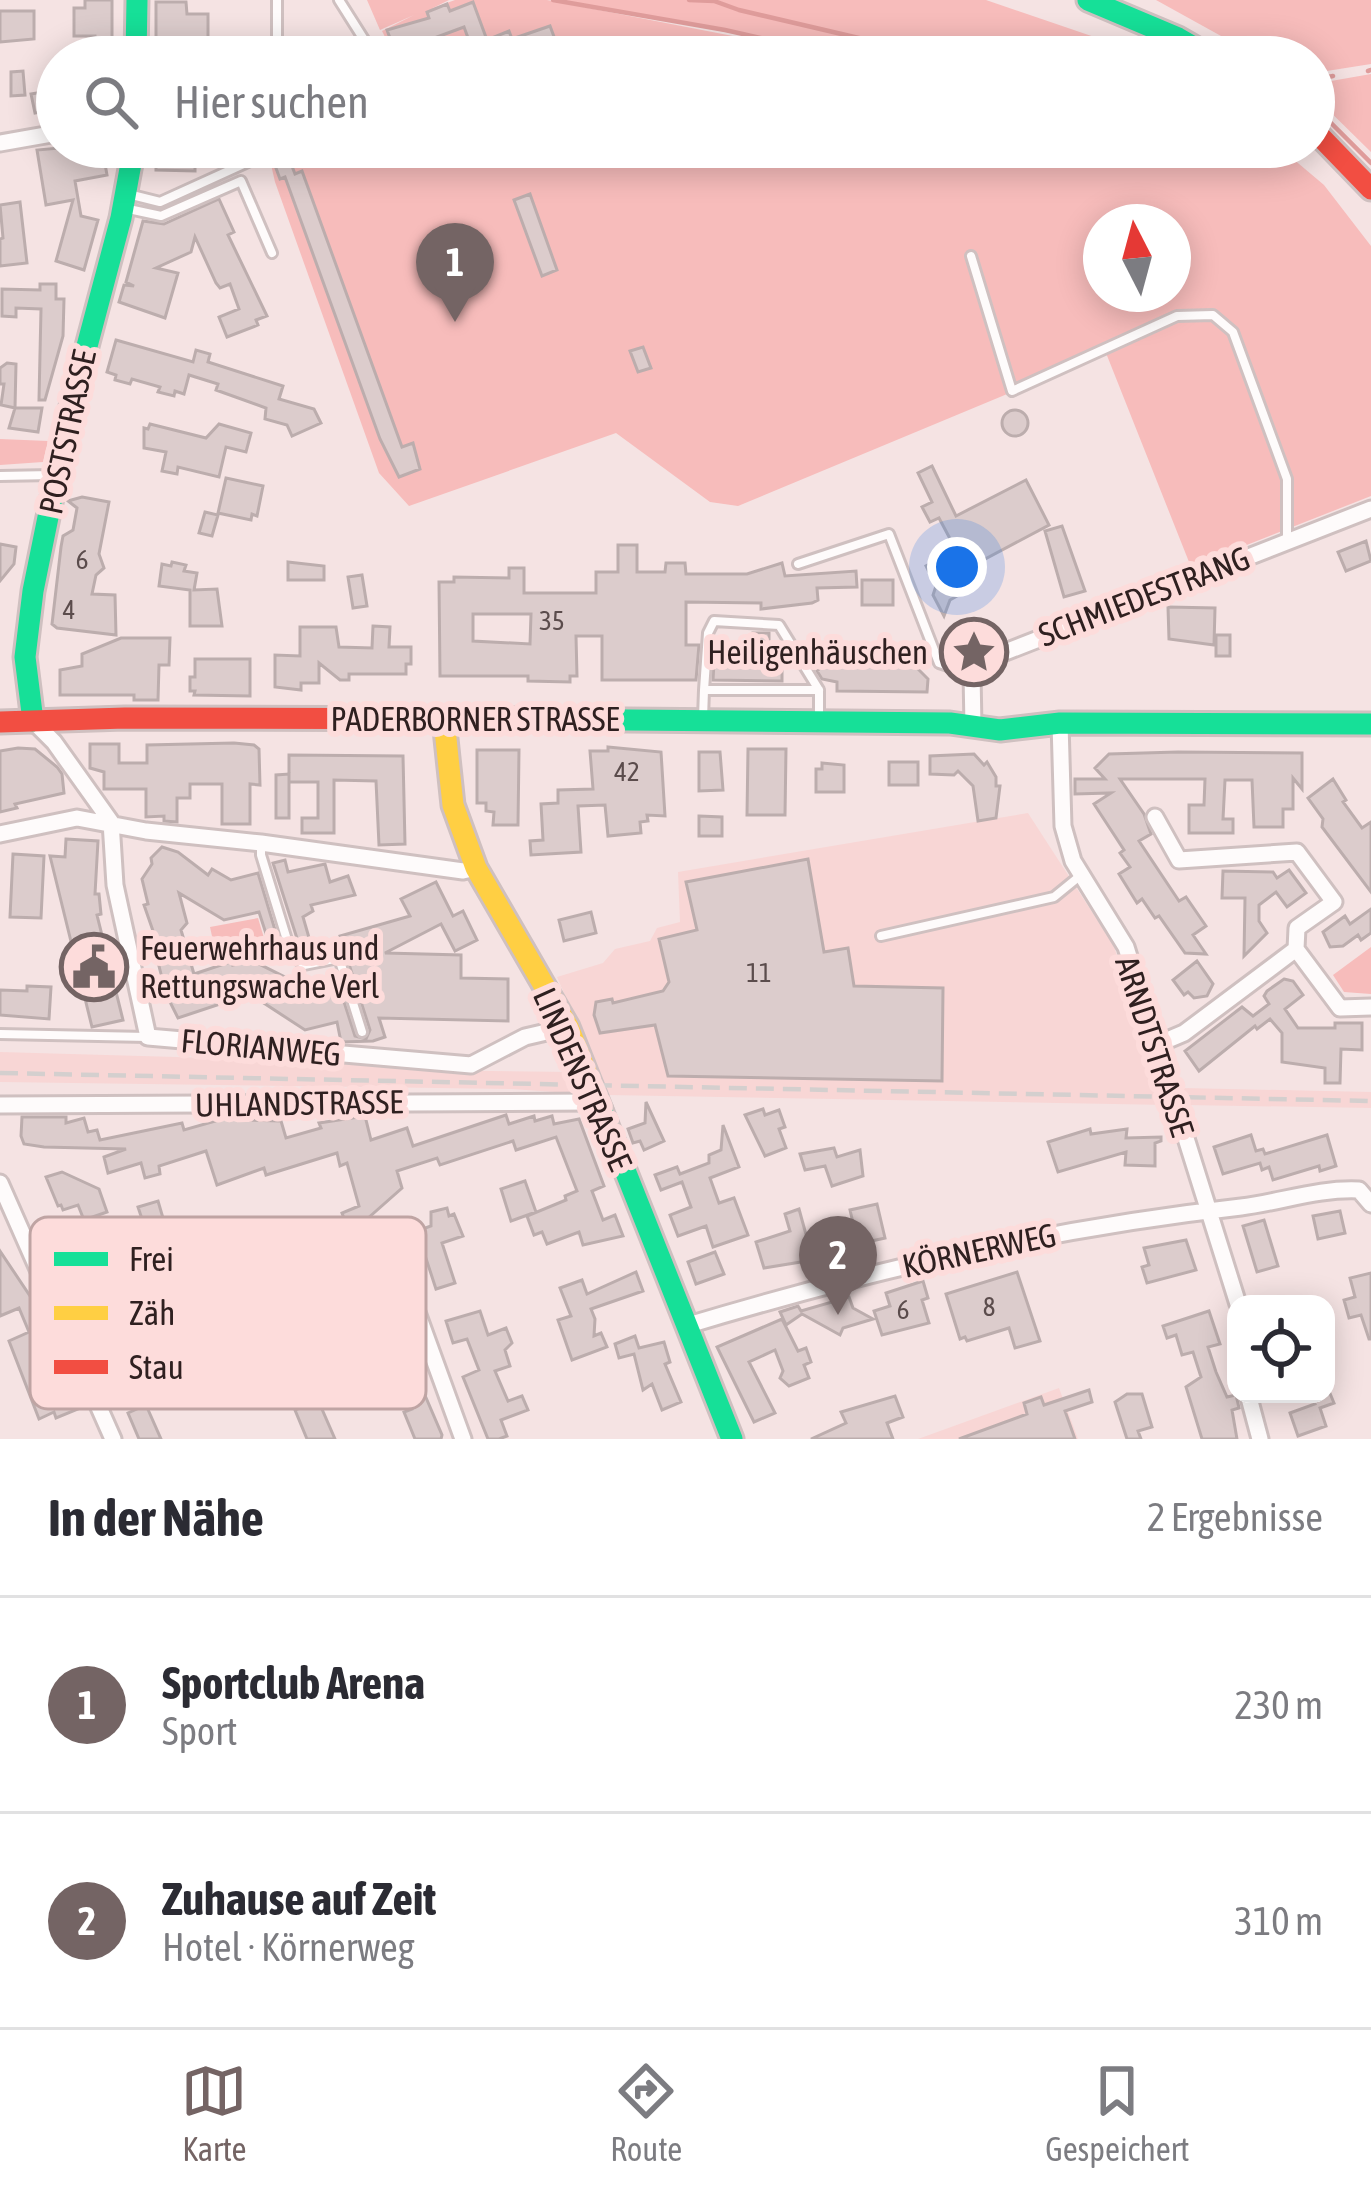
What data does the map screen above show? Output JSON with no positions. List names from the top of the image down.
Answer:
{
  "streets": {
    "main road": ["POSTSTRASSE", "PADERBORNER STRASSE", "LINDENSTRASSE"],
    "street": [
      "SCHMIEDESTRANG",
      "ARNDTSTRASSE",
      "FLORIANWEG",
      "UHLANDSTRASSE",
      "KÖRNERWEG"
    ]
  },
  "crossings": [
    ["POSTSTRASSE", "PADERBORNER STRASSE"],
    ["PADERBORNER STRASSE", "ARNDTSTRASSE"],
    ["PADERBORNER STRASSE", "LINDENSTRASSE"],
    ["ARNDTSTRASSE", "KÖRNERWEG"],
    ["FLORIANWEG", "LINDENSTRASSE"],
    ["LINDENSTRASSE", "UHLANDSTRASSE"],
    ["LINDENSTRASSE", "KÖRNERWEG"]
  ],
  "places": {
    "place": ["Heiligenhäuschen"],
    "public building": ["Feuerwehrhaus und Rettungswache Verl"]
  },
  "house_numbers": [
    "6",
    "4",
    "35",
    "42",
    "11",
    "8",
    "6"
  ],
  "legend": ["Frei", "Zäh", "Stau"],
  "north": "top",
  "page": {
    "search": "Hier suchen",
    "pins": ["1", "2"],
    "heading": ["In der Nähe", "2 Ergebnisse"],
    "list": [
      {
        "mark": "1",
        "name": "Sportclub Arena",
        "note": "Sport",
        "value": "230 m"
      },
      {
        "mark": "2",
        "name": "Zuhause auf Zeit",
        "note": "Hotel · Körnerweg",
        "value": "310 m"
      }
    ],
    "nav": ["Karte", "Route", "Gespeichert"]
  }
}
